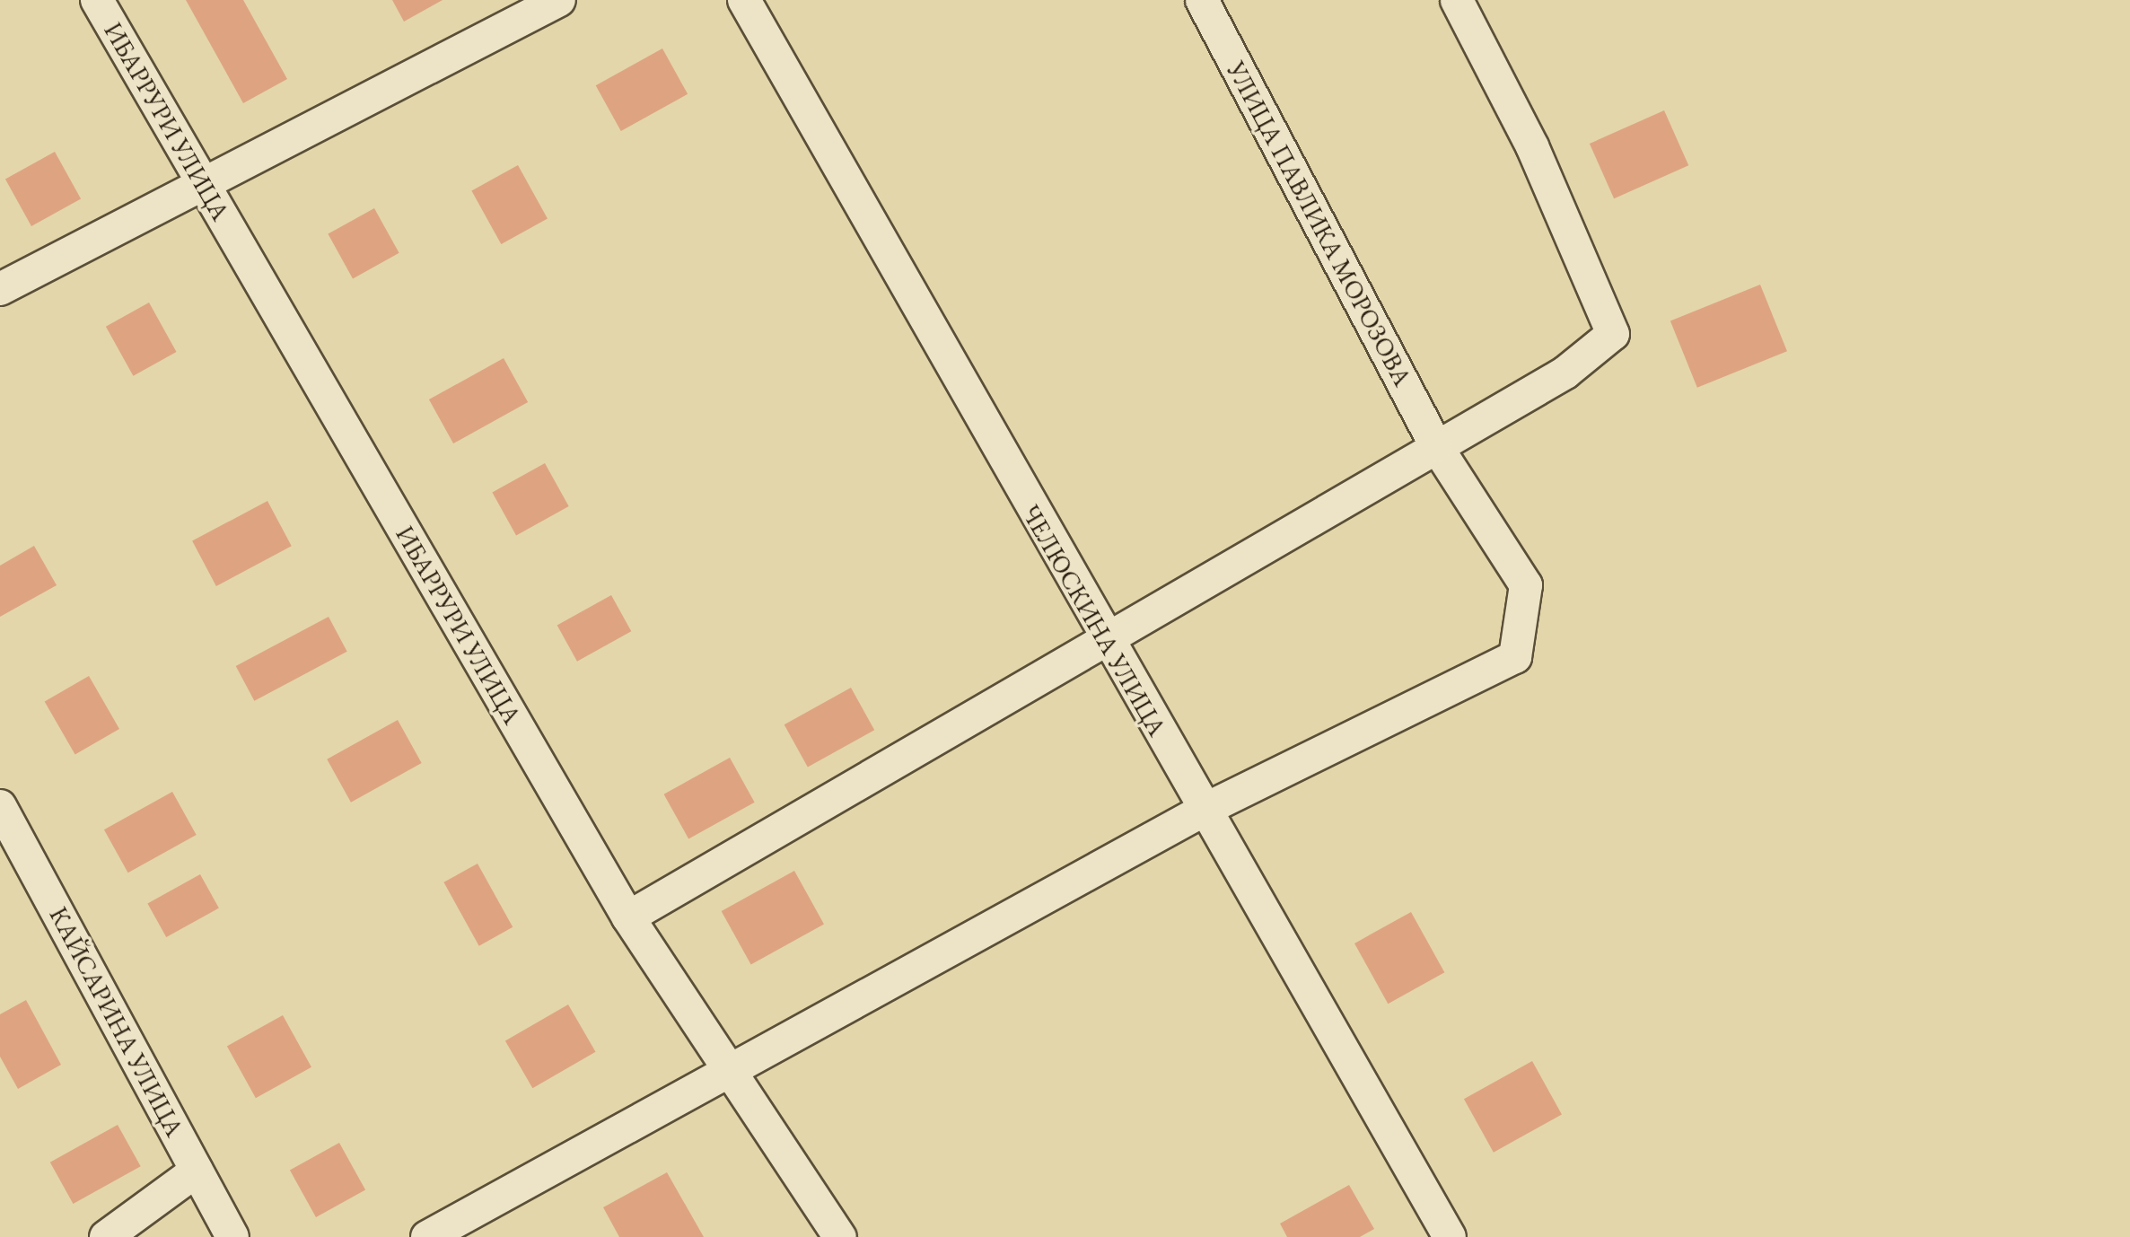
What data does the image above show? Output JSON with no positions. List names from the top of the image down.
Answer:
{
  "streets": {
    "street": [
      "ИБАРРУРИ УЛИЦА",
      "УЛИЦА ПАВЛИКА МОРОЗОВА",
      "ЧЕЛЮСКИНА УЛИЦА",
      "КАЙСАРИНА УЛИЦА"
    ]
  },
  "crossings": [
    ["УЛИЦА ПАВЛИКА МОРОЗОВА", "ЧЕЛЮСКИНА УЛИЦА"]
  ]
}
